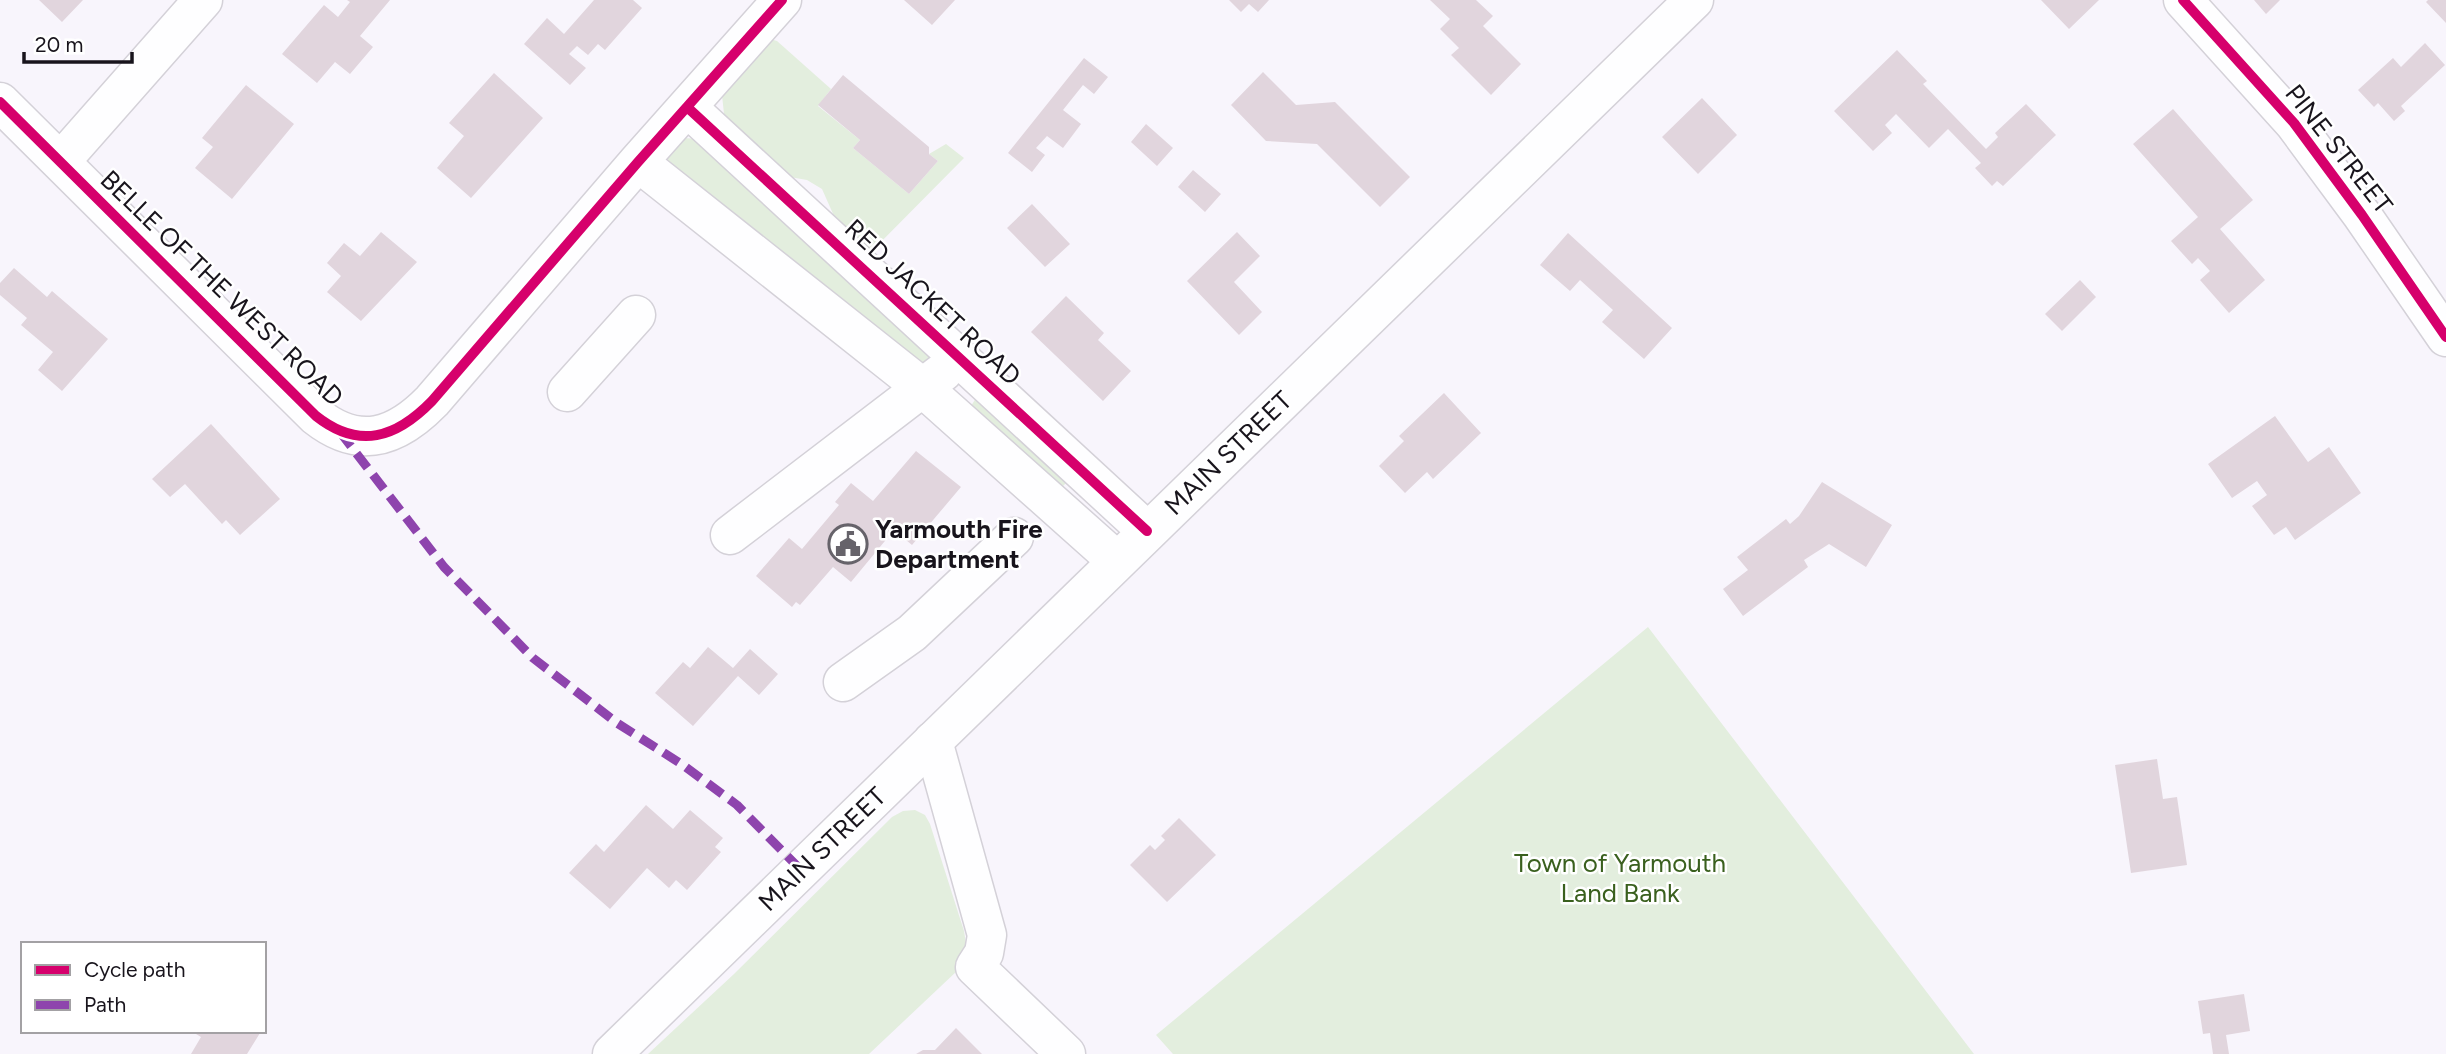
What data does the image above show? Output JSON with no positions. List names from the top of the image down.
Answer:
{
  "streets": {
    "street": [
      "PINE STREET",
      "BELLE OF THE WEST ROAD",
      "RED JACKET ROAD",
      "MAIN STREET"
    ]
  },
  "crossings": [
    ["RED JACKET ROAD", "MAIN STREET"]
  ],
  "parks": ["Town of Yarmouth Land Bank"],
  "places": {
    "public building": ["Yarmouth Fire Department"]
  },
  "legend": ["Cycle path", "Path"],
  "scale_bar": "20 m"
}
